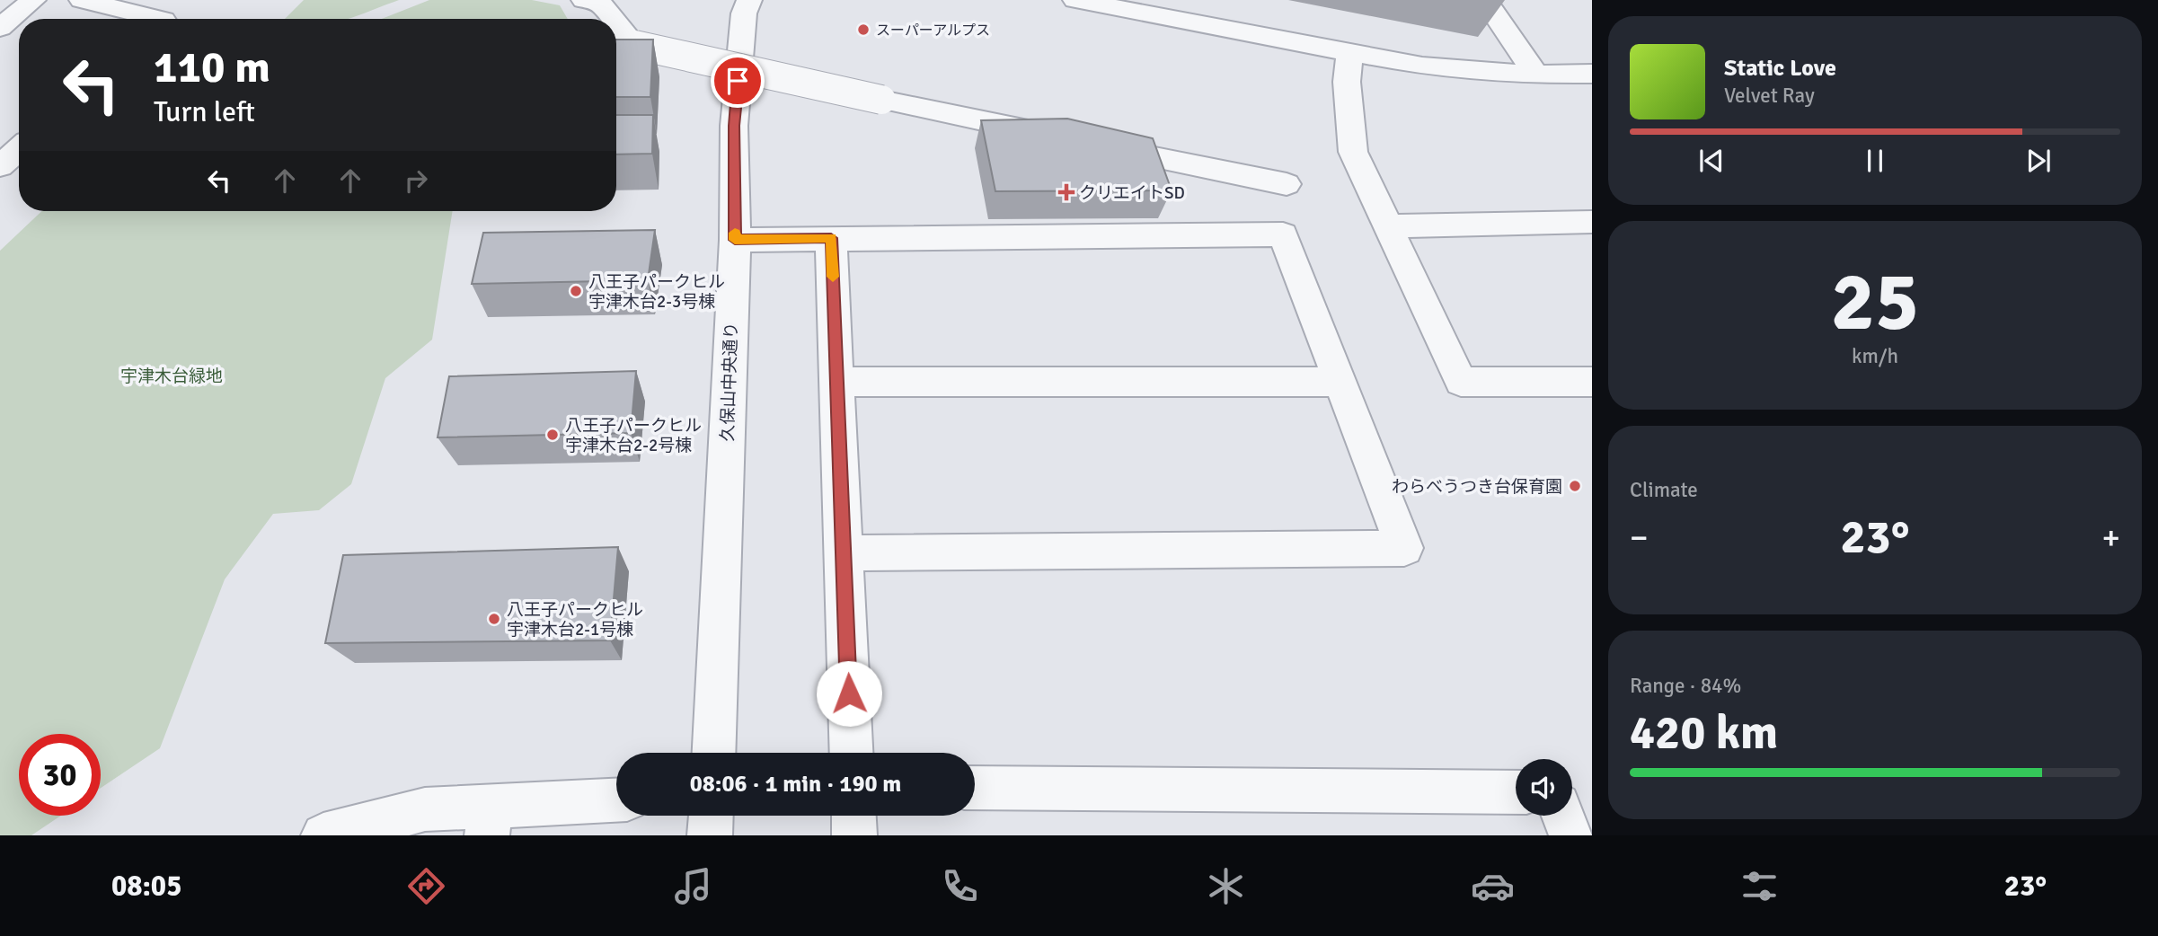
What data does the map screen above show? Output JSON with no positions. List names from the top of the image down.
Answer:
{
  "streets": {
    "street": ["久保山中央通り"]
  },
  "parks": ["宇津木台緑地"],
  "places": {
    "other": [
      "スーパーアルプス",
      "八王子パークヒル 宇津木台2-3号棟",
      "八王子パークヒル 宇津木台2-2号棟",
      "わらべうつき台保育園",
      "八王子パークヒル 宇津木台2-1号棟"
    ],
    "health": ["クリエイトSD"]
  },
  "page": {
    "turn": ["110 m", "Turn left"],
    "song": ["Static Love", "Velvet Ray"],
    "tile": [
      ["25", "km/h"],
      "Climate",
      ["Range · 84%", "420 km"]
    ],
    "heat": ["−", "23°", "+"],
    "limit": "30",
    "trip": "08:06 · 1 min · 190 m",
    "tabs": ["08:05", "23°"]
  }
}
